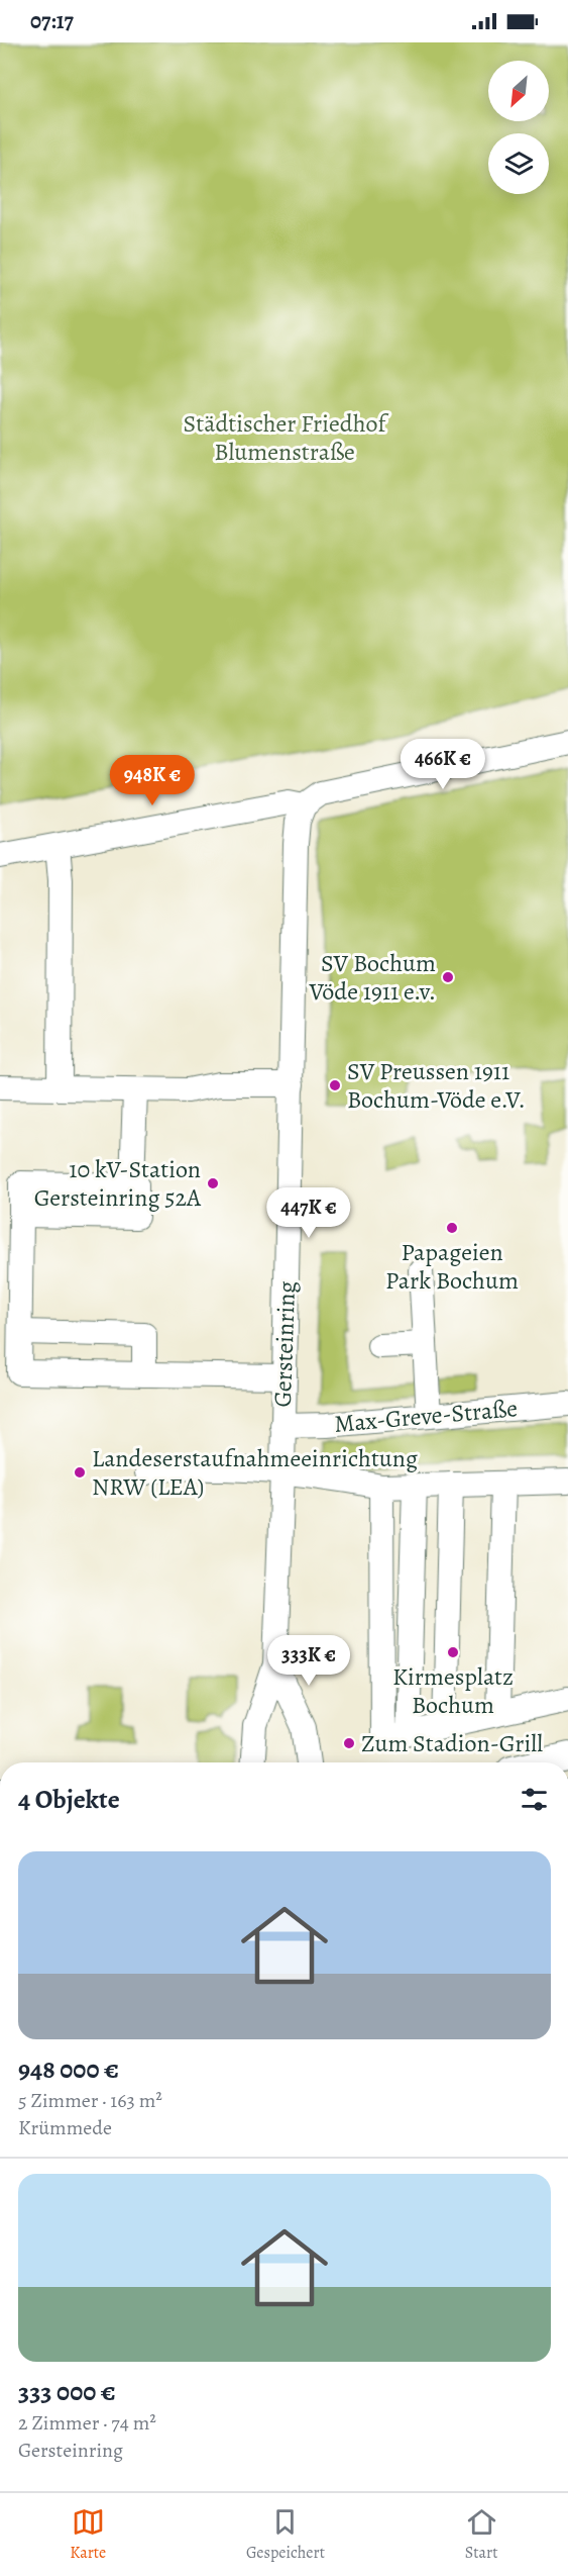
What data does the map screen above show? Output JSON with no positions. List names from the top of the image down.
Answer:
{
  "streets": {
    "street": ["Gersteinring", "Max-Greve-Straße"]
  },
  "crossings": [
    ["Gersteinring", "Max-Greve-Straße"]
  ],
  "parks": ["Städtischer Friedhof Blumenstraße"],
  "places": [
    "SV Bochum Vöde 1911 e.v.",
    "SV Preussen 1911 Bochum-Vöde e.V.",
    "10 kV-Station Gersteinring 52A",
    "Papageien Park Bochum",
    "Landeserstaufnahmeeinrichtung NRW (LEA)",
    "Kirmesplatz Bochum",
    "Zum Stadion-Grill"
  ],
  "north": "bottom left",
  "page": {
    "status": "07:17",
    "price": [
      "466K €",
      "948K €",
      "447K €",
      "333K €"
    ],
    "heading": "4 Objekte",
    "list": [
      {
        "name": "948 000 €",
        "note": "5 Zimmer · 163 m² · Krümmede"
      },
      {
        "name": "333 000 €",
        "note": "2 Zimmer · 74 m² · Gersteinring"
      }
    ],
    "tabs": ["Karte", "Gespeichert", "Start"]
  }
}
